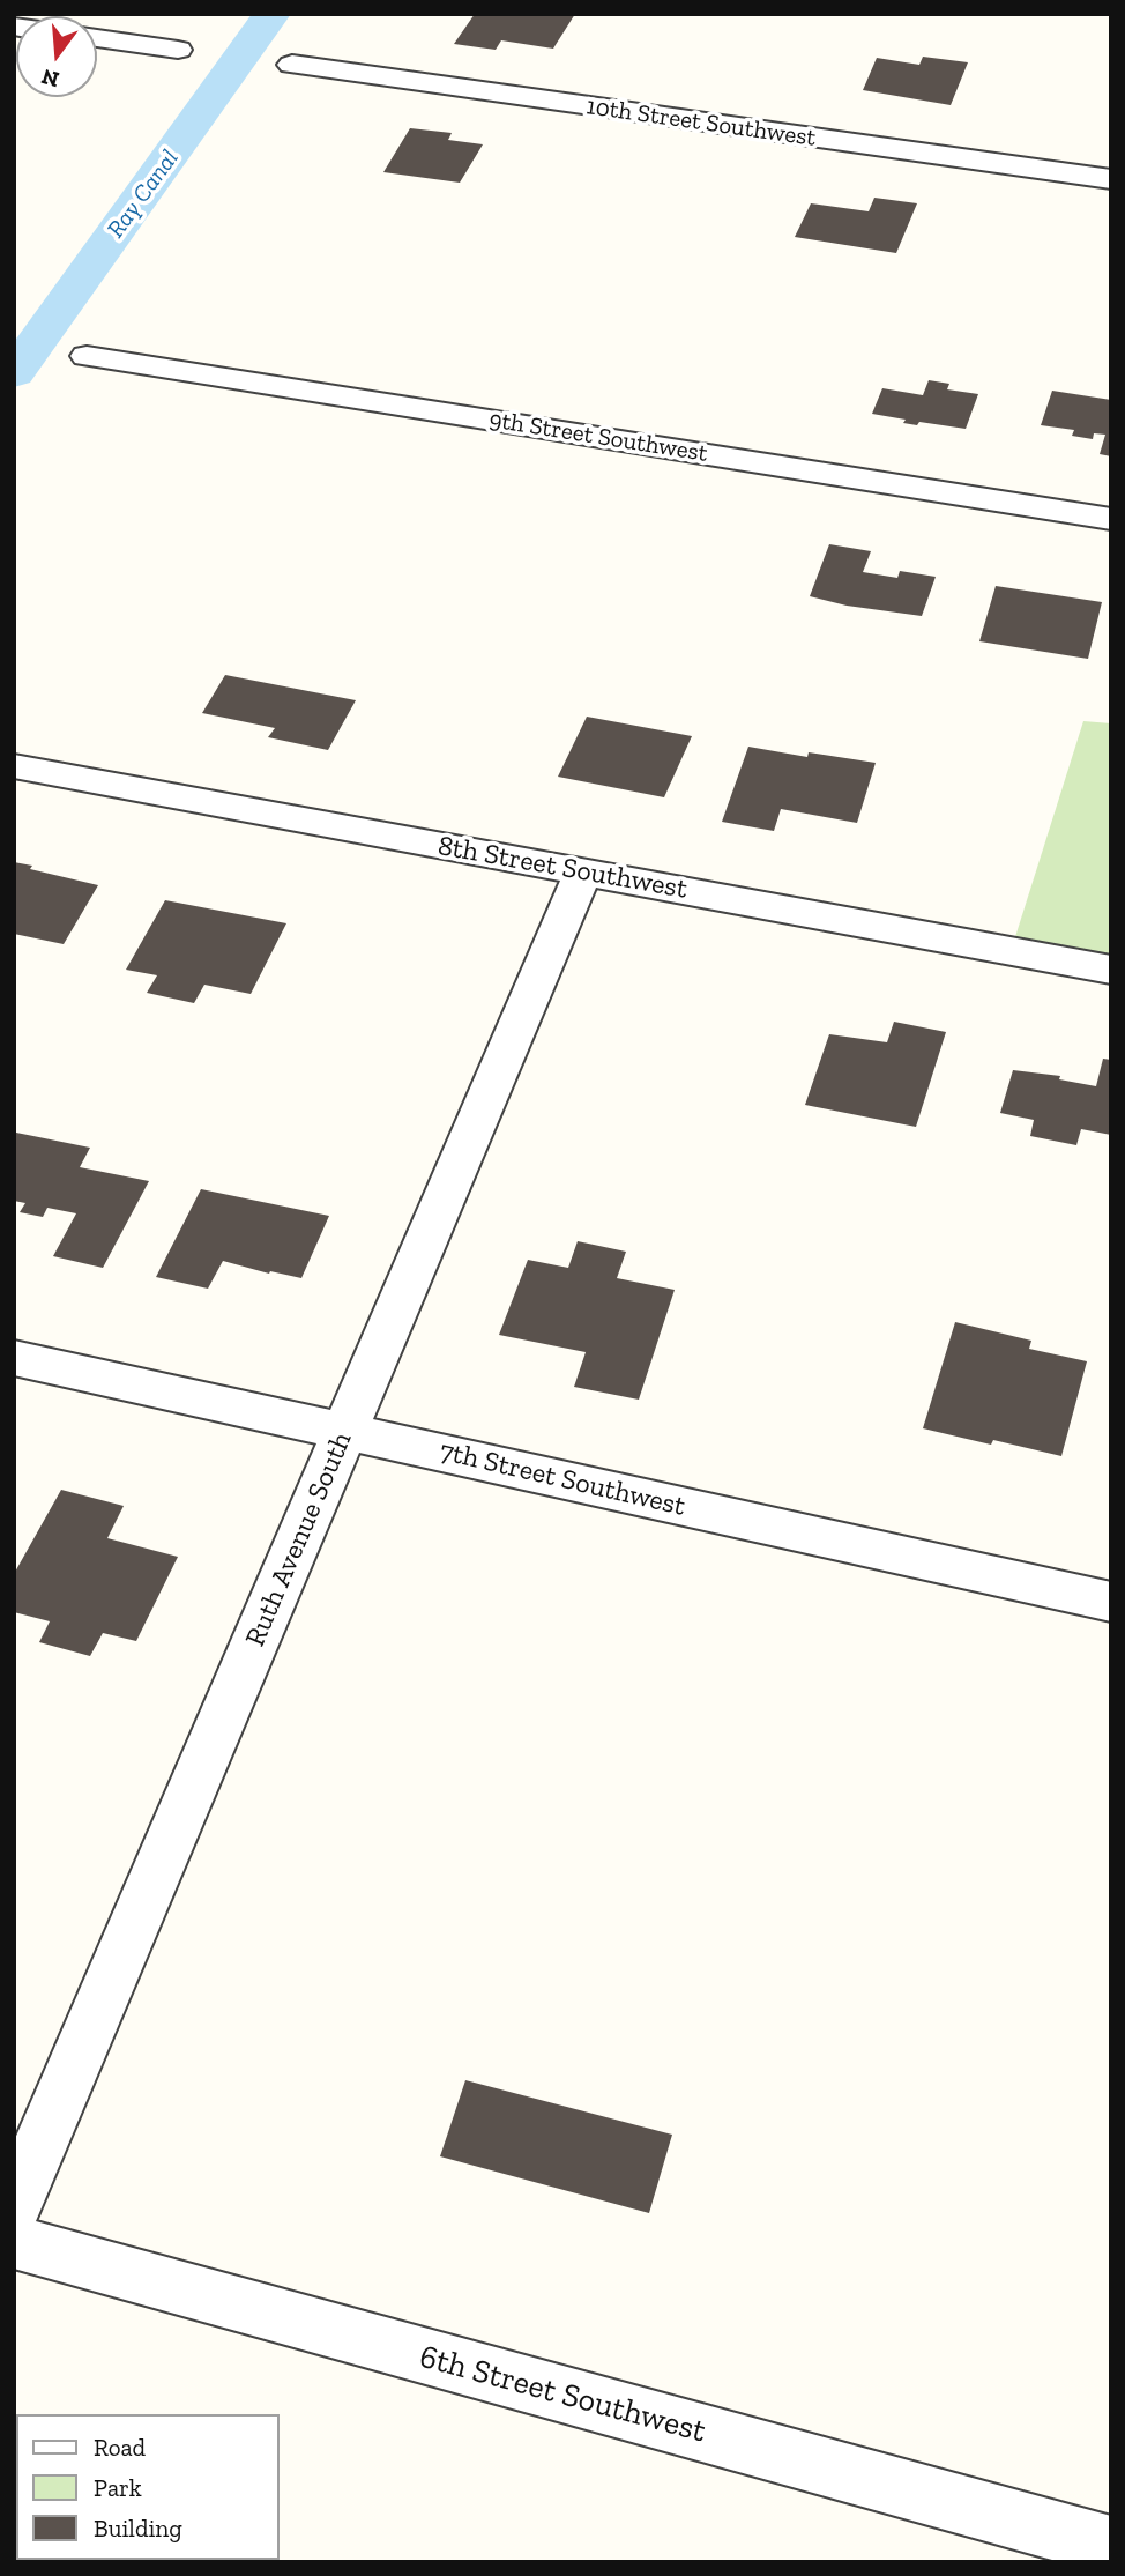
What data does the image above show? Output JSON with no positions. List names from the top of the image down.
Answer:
{
  "streets": {
    "street": [
      "10th Street Southwest",
      "9th Street Southwest",
      "8th Street Southwest",
      "7th Street Southwest",
      "Ruth Avenue South",
      "6th Street Southwest"
    ]
  },
  "crossings": [
    ["8th Street Southwest", "Ruth Avenue South"],
    ["7th Street Southwest", "Ruth Avenue South"]
  ],
  "water": ["Ray Canal"],
  "legend": ["Road", "Park", "Building"],
  "north": "bottom"
}
